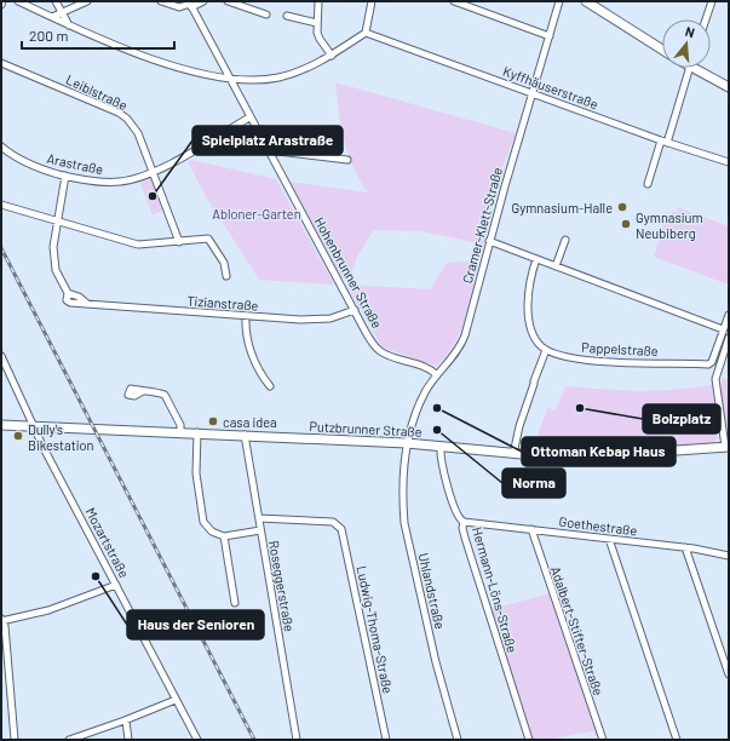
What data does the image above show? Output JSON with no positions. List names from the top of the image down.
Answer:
{
  "streets": {
    "main road": ["Putzbrunner Straße"],
    "street": [
      "Kyffhäuserstraße",
      "Leiblstraße",
      "Arastraße",
      "Cramer-Klett-Straße",
      "Hohenbrunner Straße",
      "Tizianstraße",
      "Pappelstraße",
      "Goethestraße",
      "Mozartstraße",
      "Roseggerstraße",
      "Hermann-Löns-Straße",
      "Uhlandstraße",
      "Ludwig-Thoma-Straße",
      "Adalbert-Stifter-Straße"
    ]
  },
  "crossings": [
    ["Kyffhäuserstraße", "Cramer-Klett-Straße"],
    ["Leiblstraße", "Arastraße"],
    ["Arastraße", "Hohenbrunner Straße"],
    ["Arastraße", "Tizianstraße"],
    ["Cramer-Klett-Straße", "Hohenbrunner Straße"],
    ["Cramer-Klett-Straße", "Putzbrunner Straße"],
    ["Cramer-Klett-Straße", "Uhlandstraße"],
    ["Hohenbrunner Straße", "Tizianstraße"],
    ["Putzbrunner Straße", "Mozartstraße"],
    ["Putzbrunner Straße", "Roseggerstraße"],
    ["Putzbrunner Straße", "Hermann-Löns-Straße"],
    ["Putzbrunner Straße", "Uhlandstraße"],
    ["Goethestraße", "Hermann-Löns-Straße"],
    ["Goethestraße", "Adalbert-Stifter-Straße"],
    ["Roseggerstraße", "Ludwig-Thoma-Straße"]
  ],
  "parks": ["Abloner-Garten"],
  "places": [
    "Spielplatz Arastraße",
    "Gymnasium-Halle",
    "Gymnasium Neubiberg",
    "Ottoman Kebap Haus",
    "Bolzplatz",
    "casa idea",
    "Norma",
    "Dully's Bikestation",
    "Haus der Senioren"
  ],
  "scale_bar": "200 m",
  "north": "top"
}
